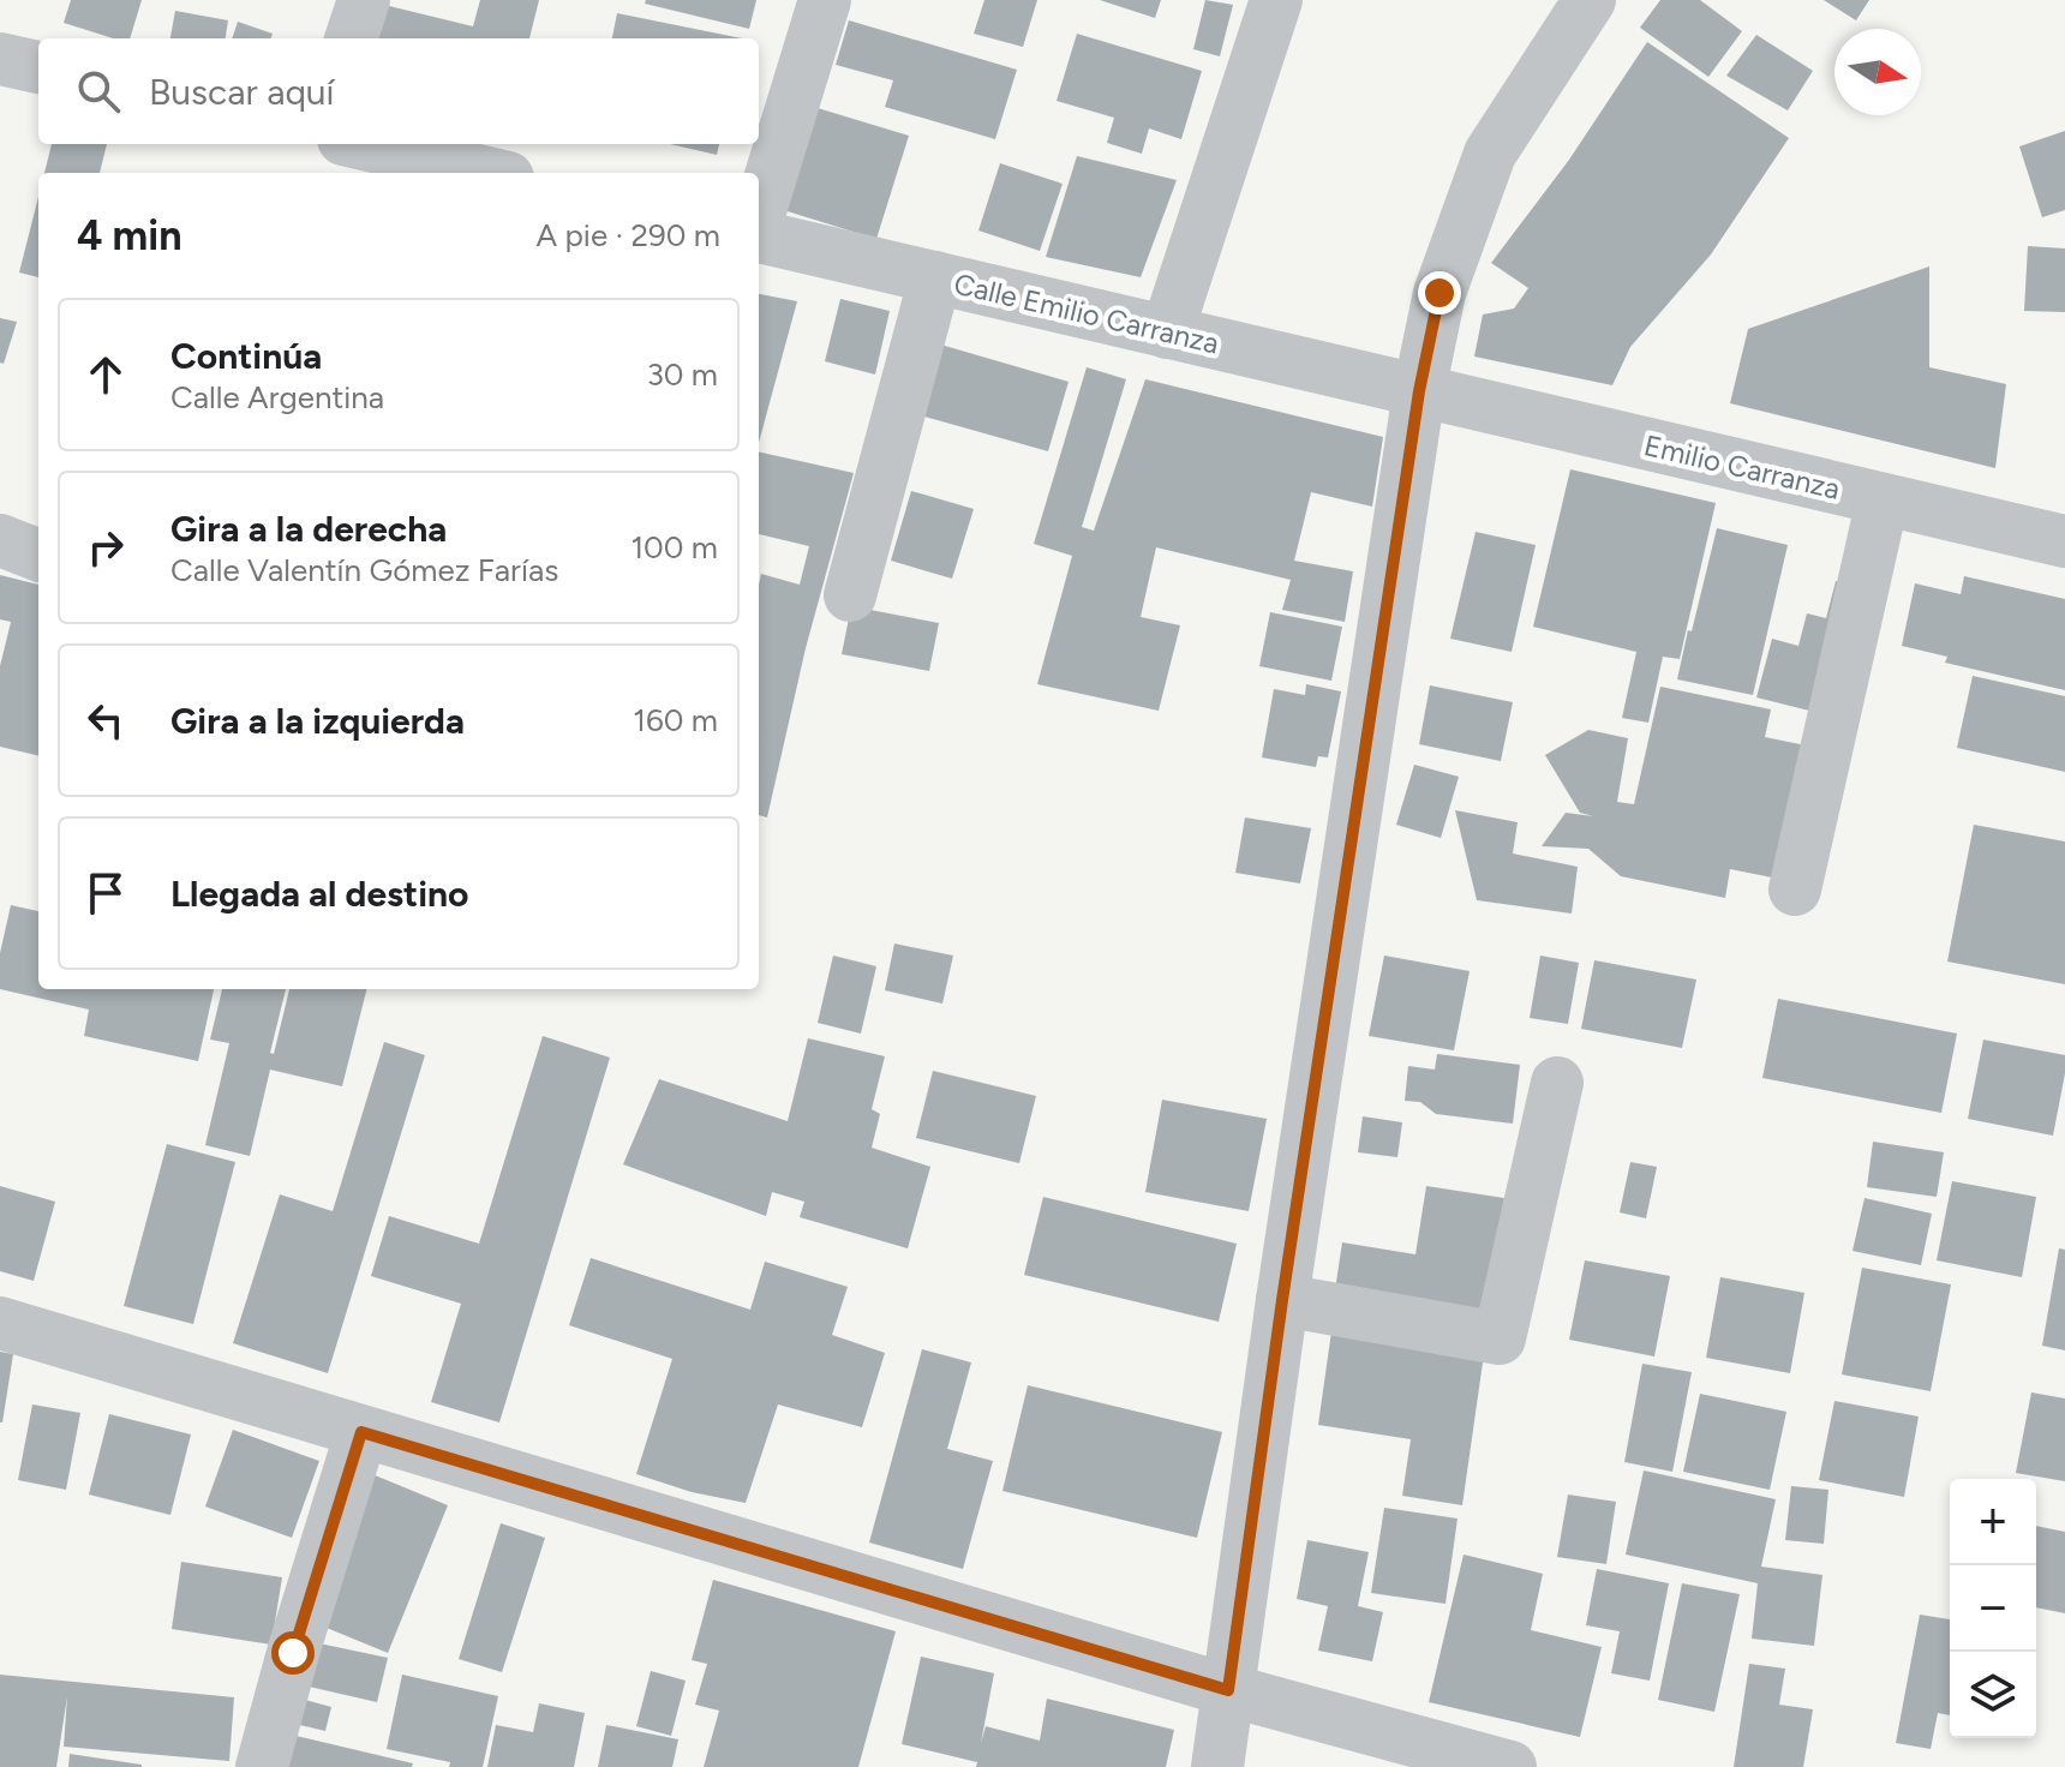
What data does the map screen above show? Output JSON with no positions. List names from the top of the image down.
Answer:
{
  "streets": {
    "street": ["Calle Emilio Carranza", "Emilio Carranza"]
  },
  "crossings": [
    ["Calle Emilio Carranza", "Emilio Carranza"]
  ],
  "north": "right",
  "page": {
    "search": "Buscar aquí",
    "heading": ["4 min", "A pie · 290 m"],
    "list": [
      ["Continúa", "Calle Argentina", "30 m"],
      ["Gira a la derecha", "Calle Valentín Gómez Farías", "100 m"],
      ["Gira a la izquierda", "160 m"],
      "Llegada al destino"
    ],
    "map_buttons": ["+", "−"]
  }
}
